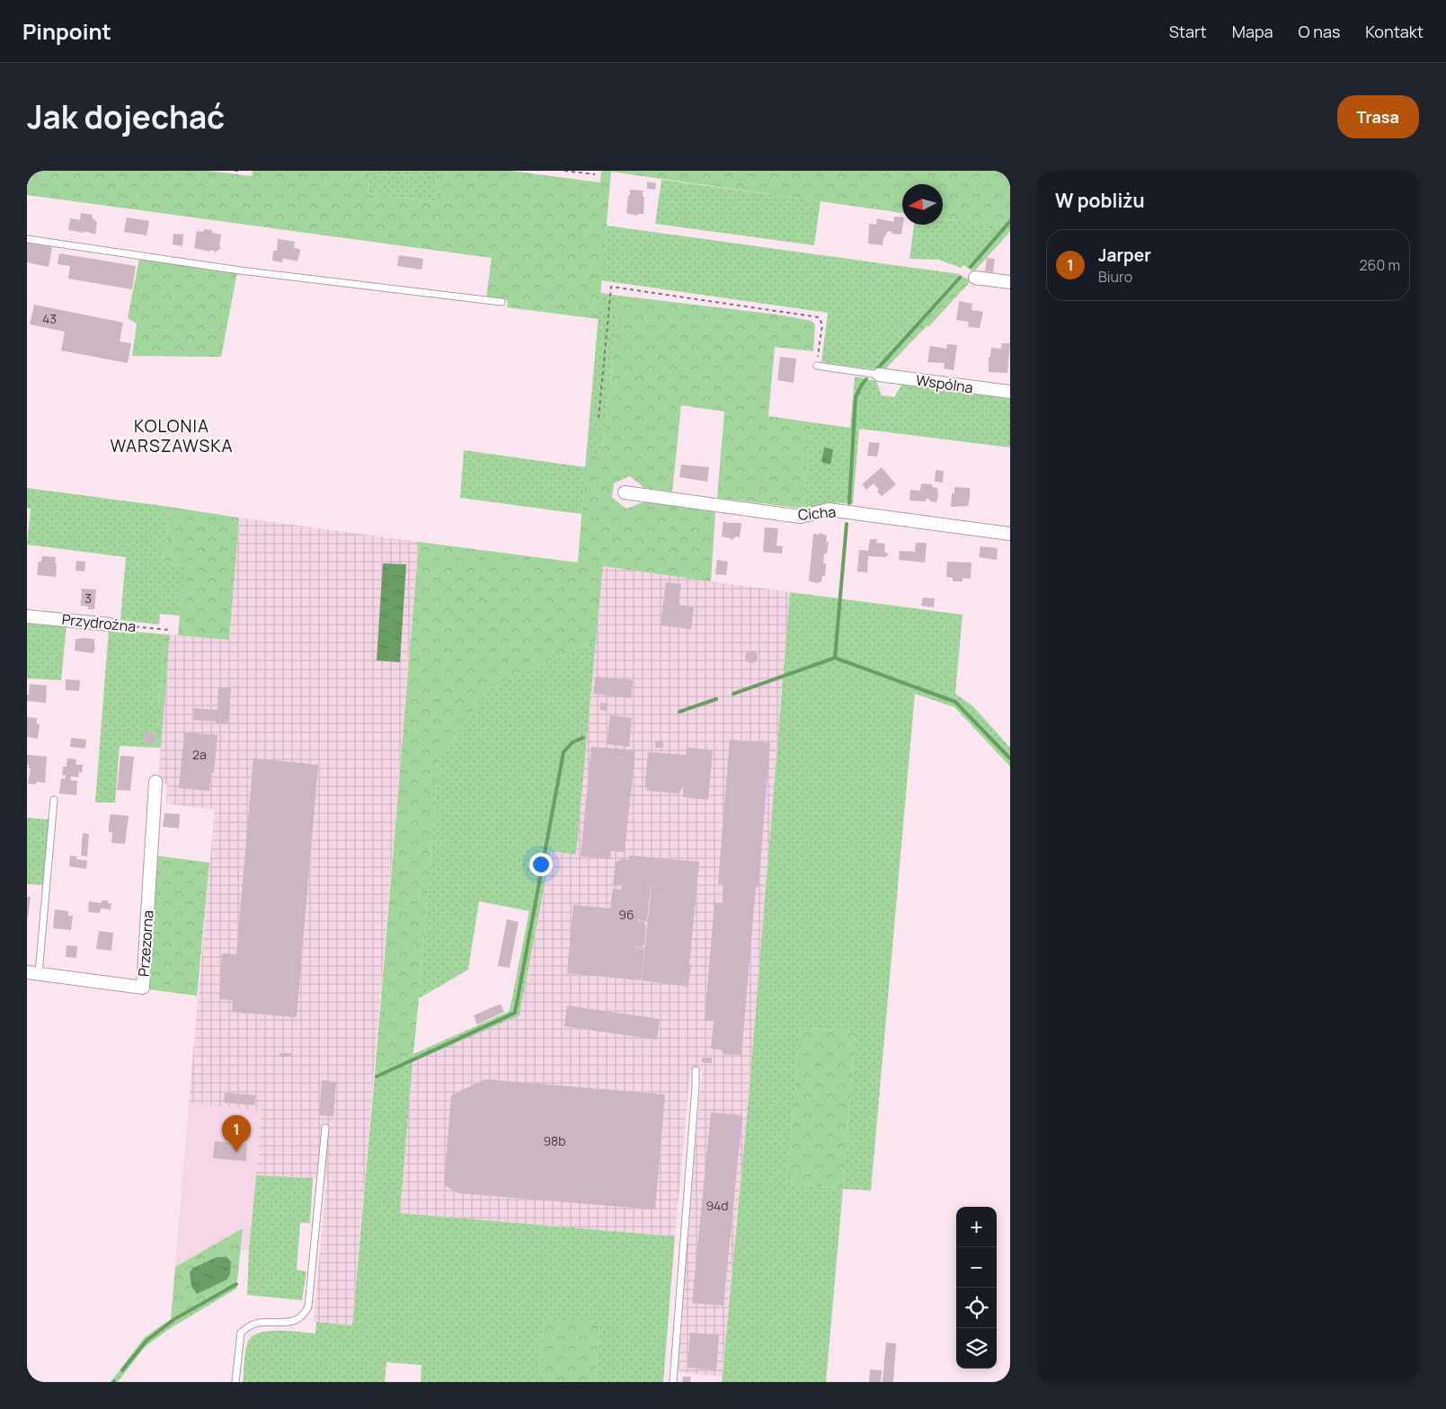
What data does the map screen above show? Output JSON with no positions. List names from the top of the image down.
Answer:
{
  "streets": {
    "street": [
      "Wspólna",
      "Cicha",
      "Przydrożna",
      "Przezorna"
    ]
  },
  "districts": ["KOLONIA WARSZAWSKA"],
  "house_numbers": [
    "43",
    "3",
    "2a",
    "96",
    "98b",
    "94d"
  ],
  "north": "left",
  "page": {
    "header": "Pinpoint",
    "nav": [
      "Start",
      "Mapa",
      "O nas",
      "Kontakt"
    ],
    "title": "Jak dojechać",
    "buttons": "Trasa",
    "heading": "W pobliżu",
    "list": [
      {
        "mark": "1",
        "name": "Jarper",
        "note": "Biuro",
        "value": "260 m"
      }
    ],
    "pins": "1",
    "map_buttons": ["+", "−"]
  }
}
